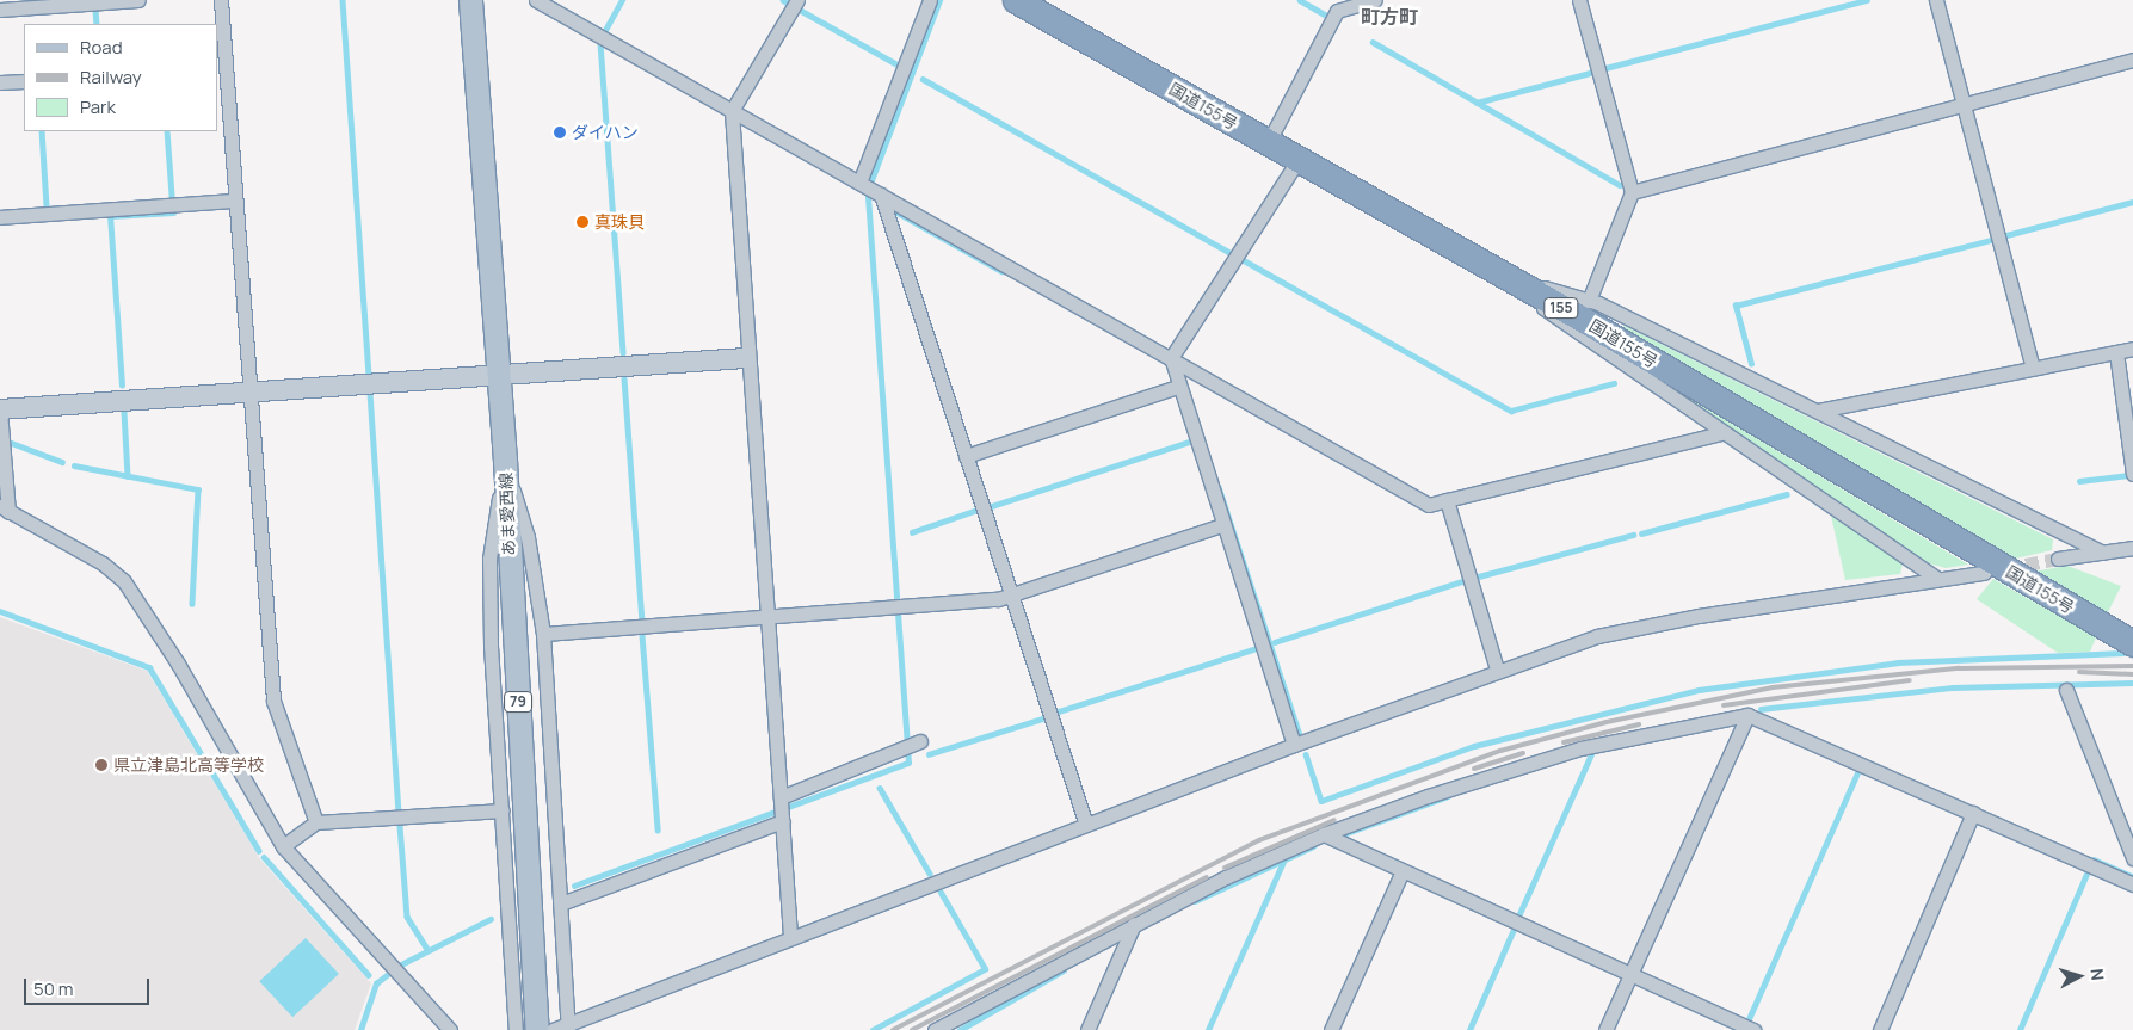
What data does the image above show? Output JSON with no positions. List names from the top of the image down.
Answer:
{
  "streets": {
    "highway": ["国道155号", "155"],
    "main road": ["あま愛西線", "79"]
  },
  "districts": ["町方町"],
  "places": ["ダイハン", "真珠貝", "県立津島北高等学校"],
  "legend": ["Road", "Railway", "Park"],
  "scale_bar": "50 m",
  "north": "right"
}
